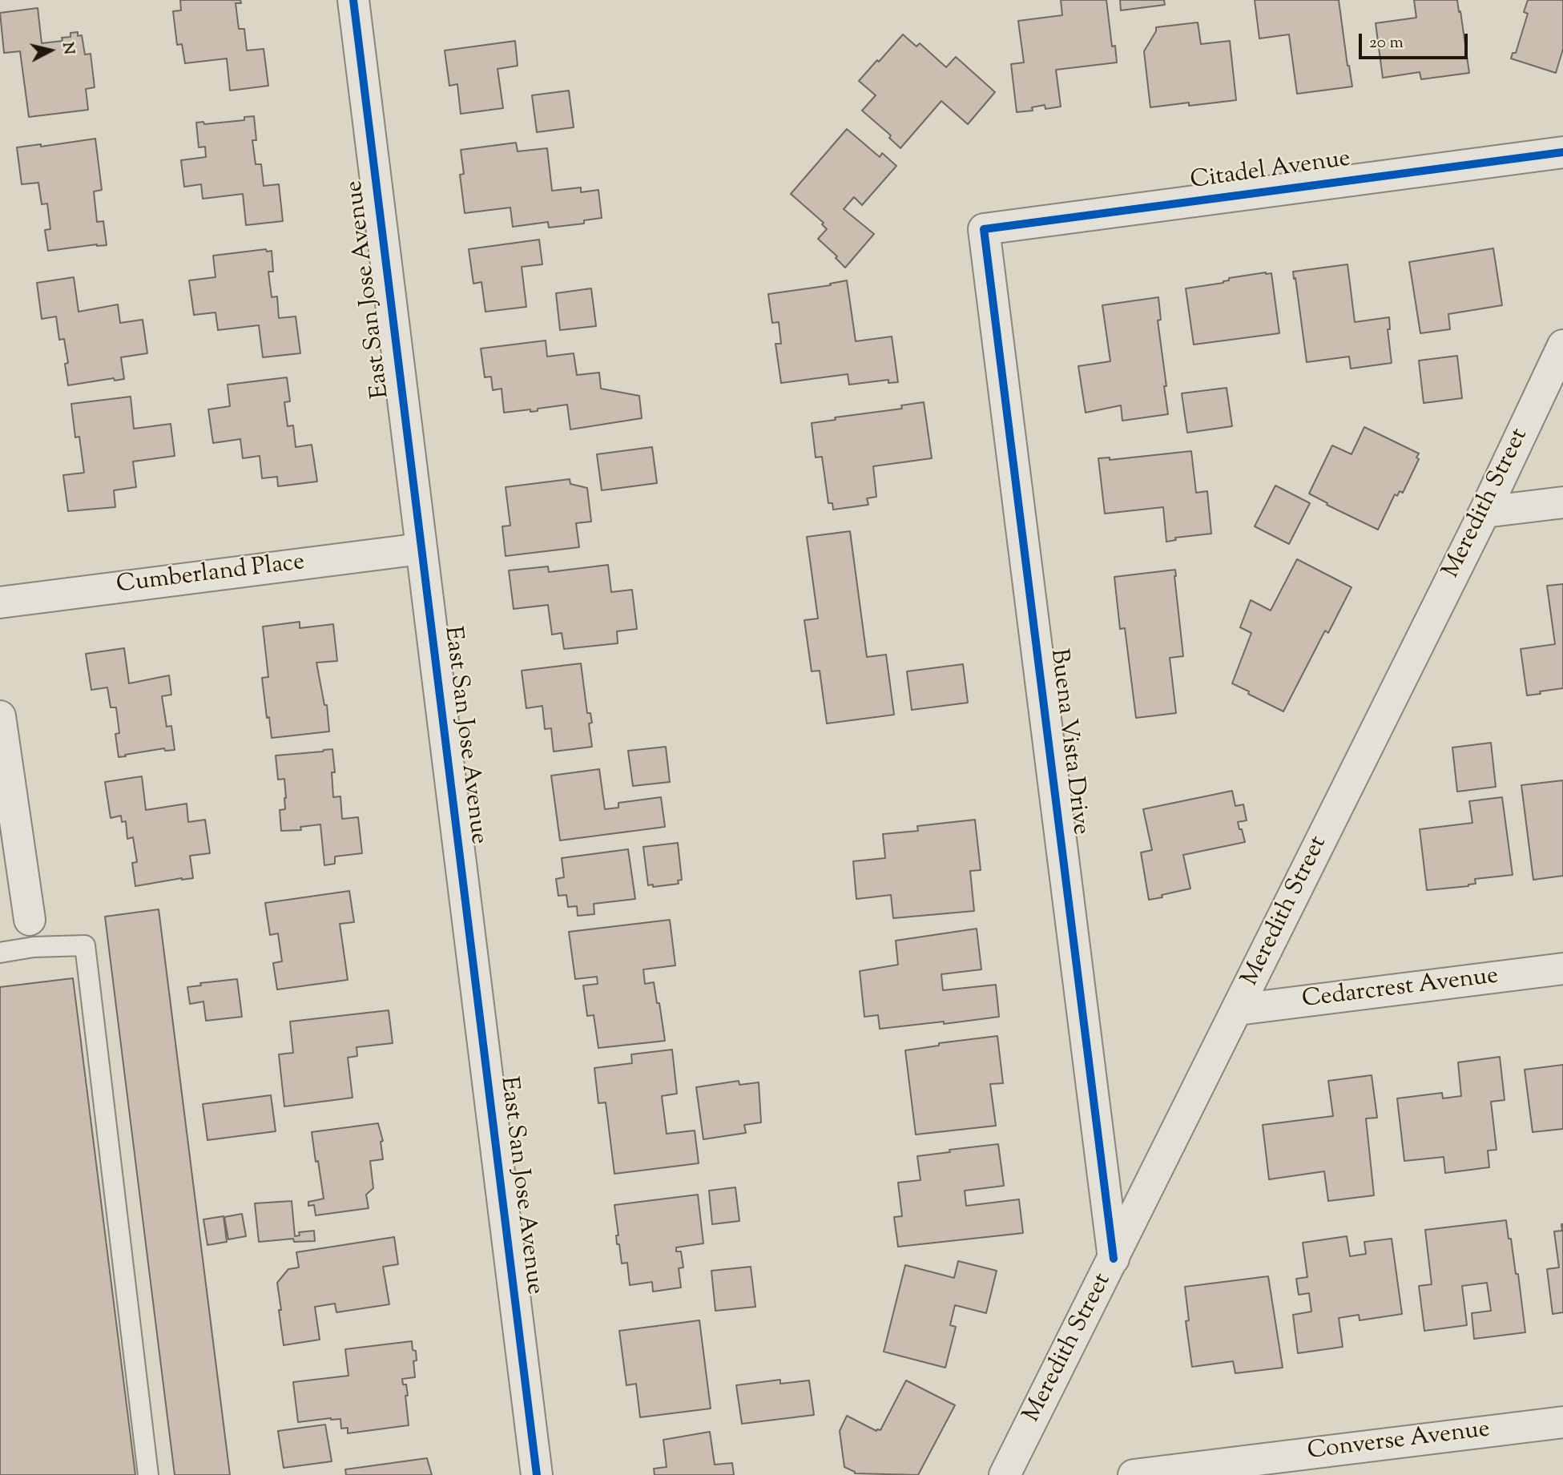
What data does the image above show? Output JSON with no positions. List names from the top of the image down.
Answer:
{
  "streets": {
    "street": [
      "Citadel Avenue",
      "East San Jose Avenue",
      "Meredith Street",
      "Cumberland Place",
      "Buena Vista Drive",
      "Cedarcrest Avenue",
      "Converse Avenue"
    ]
  },
  "crossings": [
    ["Citadel Avenue", "Buena Vista Drive"],
    ["East San Jose Avenue", "Cumberland Place"],
    ["Meredith Street", "Buena Vista Drive"],
    ["Meredith Street", "Cedarcrest Avenue"]
  ],
  "scale_bar": "20 m",
  "north": "right"
}
